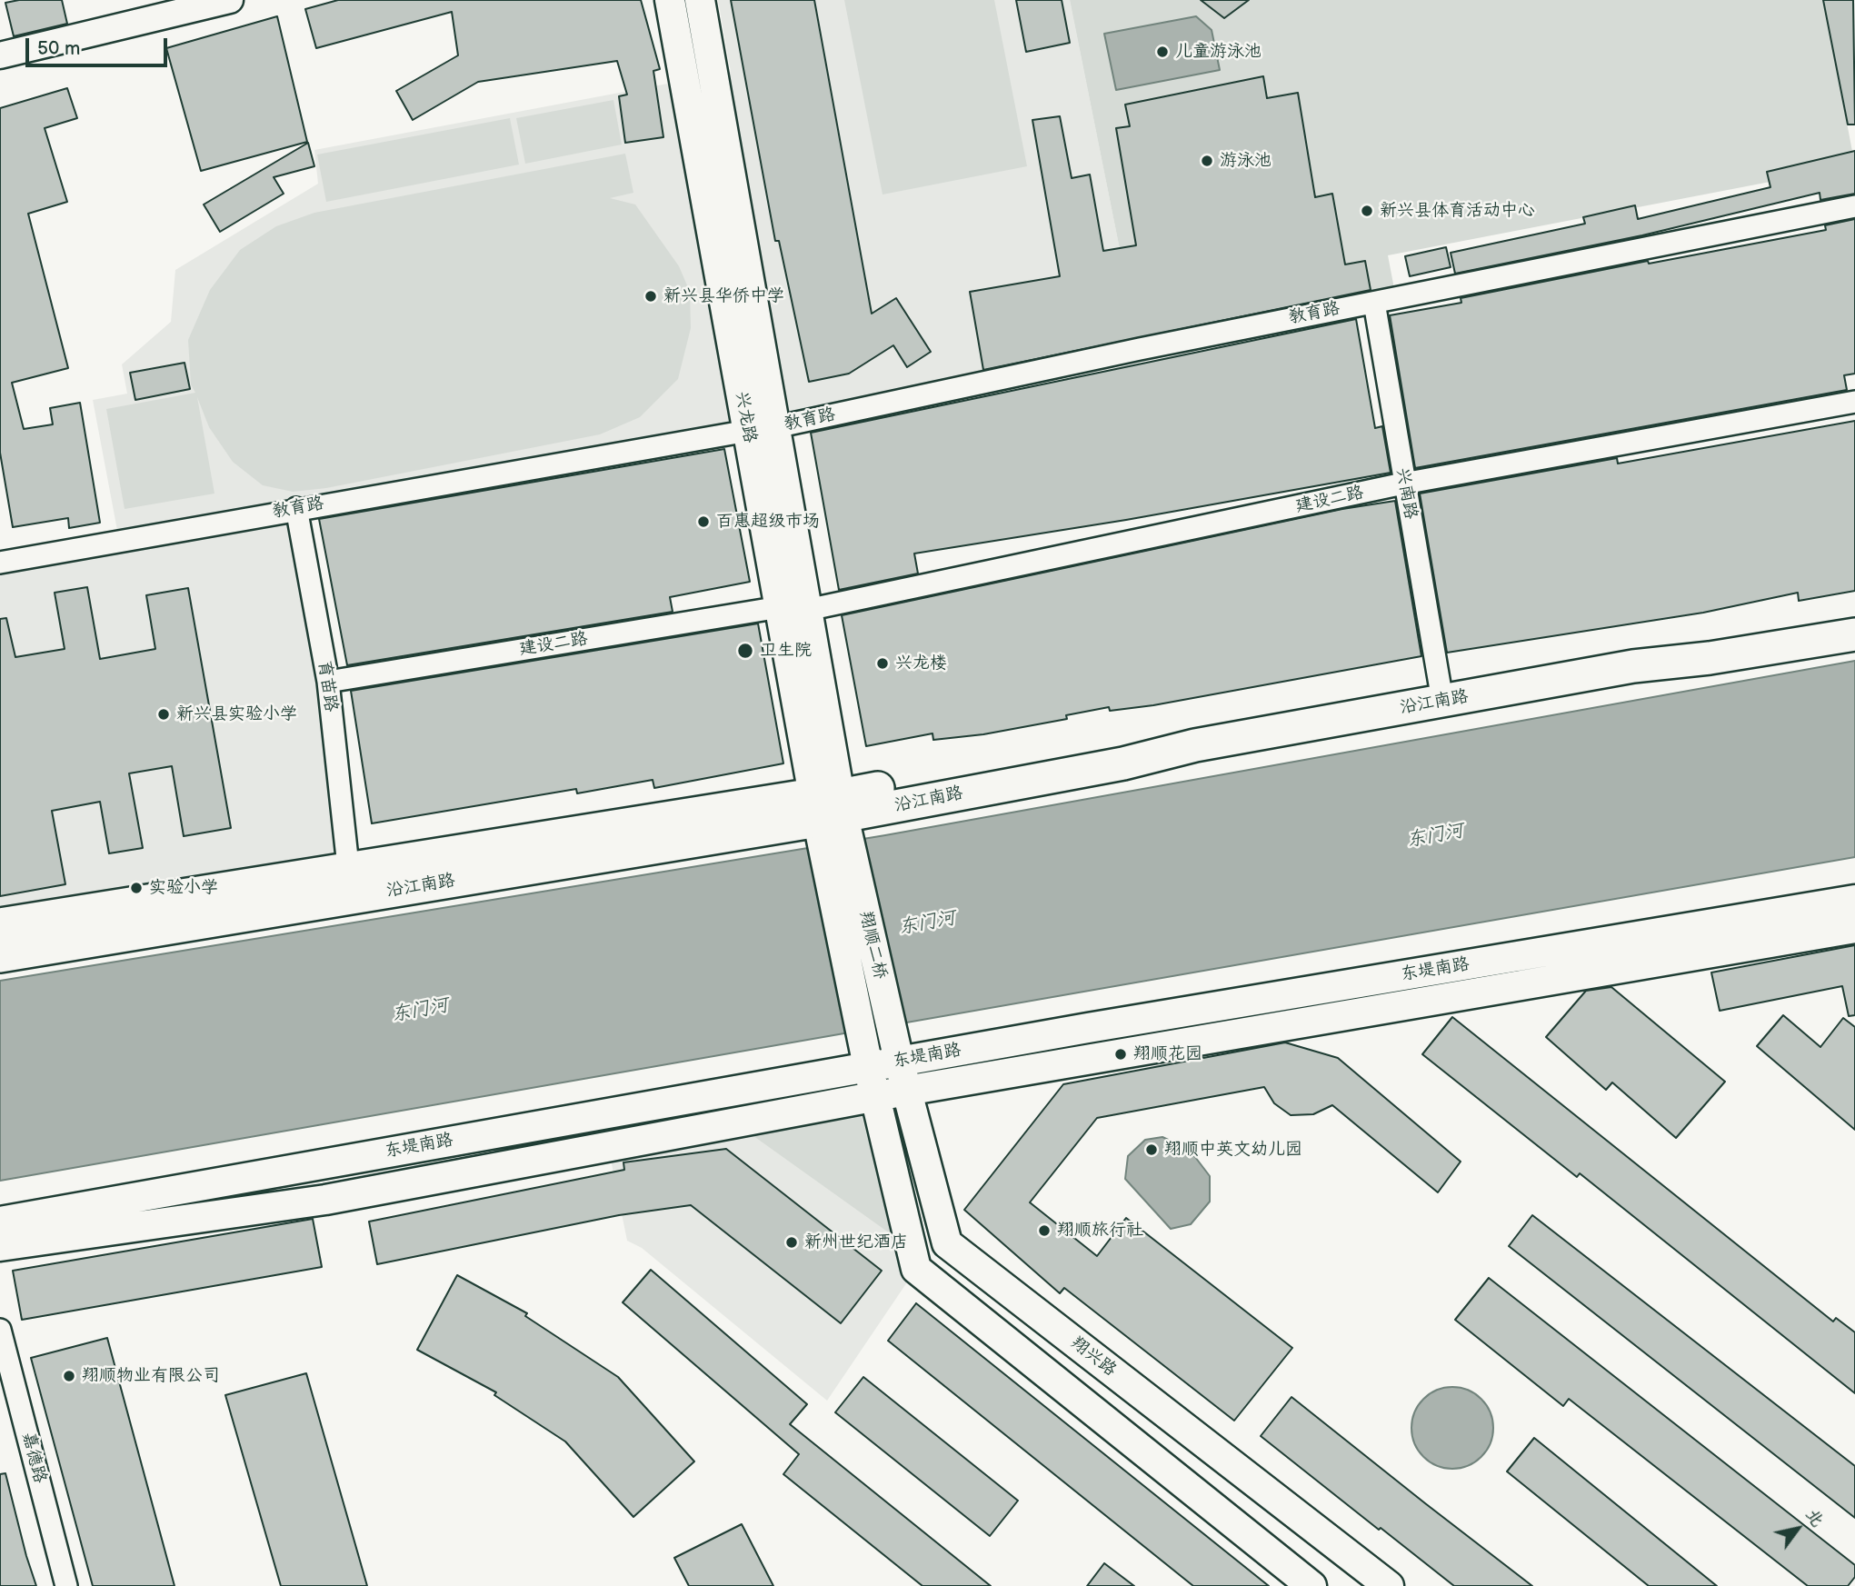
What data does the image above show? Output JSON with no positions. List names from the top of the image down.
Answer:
{
  "streets": {
    "main road": [
      "兴龙路",
      "沿江南路",
      "翔顺二桥",
      "东堤南路",
      "翔兴路"
    ],
    "street": [
      "教育路",
      "兴南路",
      "建设二路",
      "育苗路",
      "嘉德路"
    ]
  },
  "crossings": [
    ["教育路", "兴龙路"],
    ["教育路", "兴南路"],
    ["教育路", "育苗路"],
    ["兴龙路", "建设二路"],
    ["兴龙路", "沿江南路"],
    ["兴龙路", "翔顺二桥"],
    ["兴南路", "建设二路"],
    ["兴南路", "沿江南路"],
    ["建设二路", "育苗路"],
    ["育苗路", "沿江南路"],
    ["沿江南路", "翔顺二桥"],
    ["翔顺二桥", "东堤南路"],
    ["翔顺二桥", "翔兴路"],
    ["东堤南路", "翔兴路"]
  ],
  "water": ["东门河"],
  "places": [
    "儿童游泳池",
    "游泳池",
    "新兴县体育活动中心",
    "新兴县华侨中学",
    "百惠超级市场",
    "卫生院",
    "兴龙楼",
    "新兴县实验小学",
    "实验小学",
    "翔顺花园",
    "翔顺中英文幼儿园",
    "翔顺旅行社",
    "新州世纪酒店",
    "翔顺物业有限公司"
  ],
  "scale_bar": "50 m",
  "north": "top right"
}
